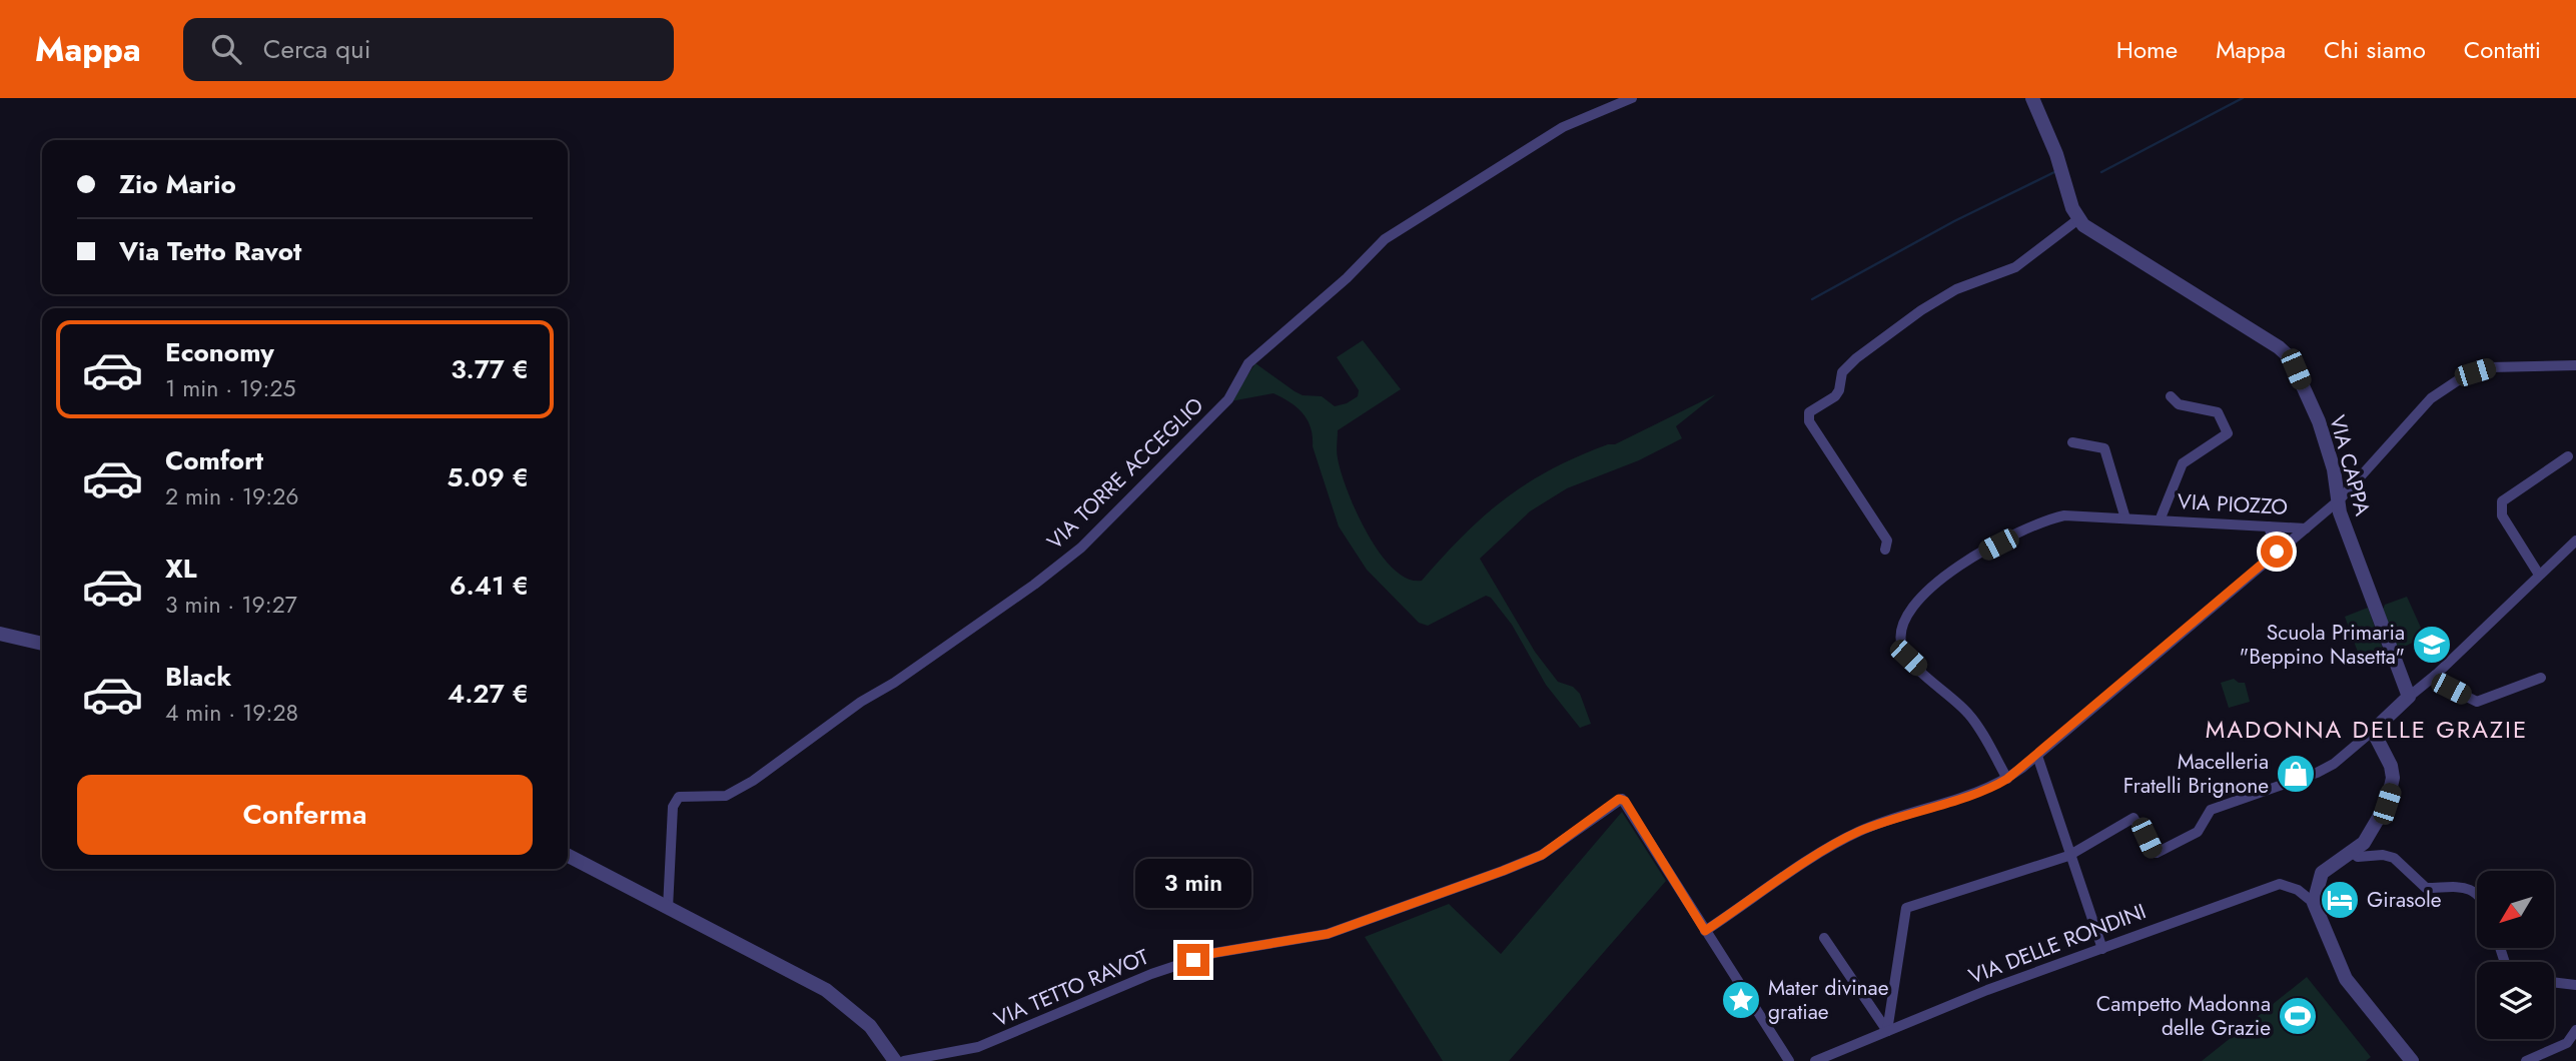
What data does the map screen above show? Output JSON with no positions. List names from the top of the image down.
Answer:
{
  "streets": {
    "street": [
      "VIA CAPPA",
      "VIA TORRE ACCEGLIO",
      "VIA PIOZZO",
      "VIA DELLE RONDINI",
      "VIA TETTO RAVOT"
    ]
  },
  "crossings": [
    ["VIA CAPPA", "VIA PIOZZO"]
  ],
  "districts": ["MADONNA DELLE GRAZIE"],
  "places": {
    "school or university": ["Scuola Primaria \"Beppino Nasetta\""],
    "shop": ["Macelleria Fratelli Brignone"],
    "hotel": ["Girasole"],
    "place": ["Mater divinae gratiae"],
    "sports": ["Campetto Madonna delle Grazie"]
  },
  "north": "bottom left",
  "page": {
    "header": "Mappa",
    "search": "Cerca qui",
    "nav": [
      "Home",
      "Mappa",
      "Chi siamo",
      "Contatti"
    ],
    "banner": ["Zio Mario", "Via Tetto Ravot"],
    "list": [
      {
        "name": "Economy",
        "note": "1 min · 19:25",
        "value": "3.77 €"
      },
      {
        "name": "Comfort",
        "note": "2 min · 19:26",
        "value": "5.09 €"
      },
      {
        "name": "XL",
        "note": "3 min · 19:27",
        "value": "6.41 €"
      },
      {
        "name": "Black",
        "note": "4 min · 19:28",
        "value": "4.27 €"
      }
    ],
    "buttons": "Conferma",
    "bubble": "3 min"
  }
}
